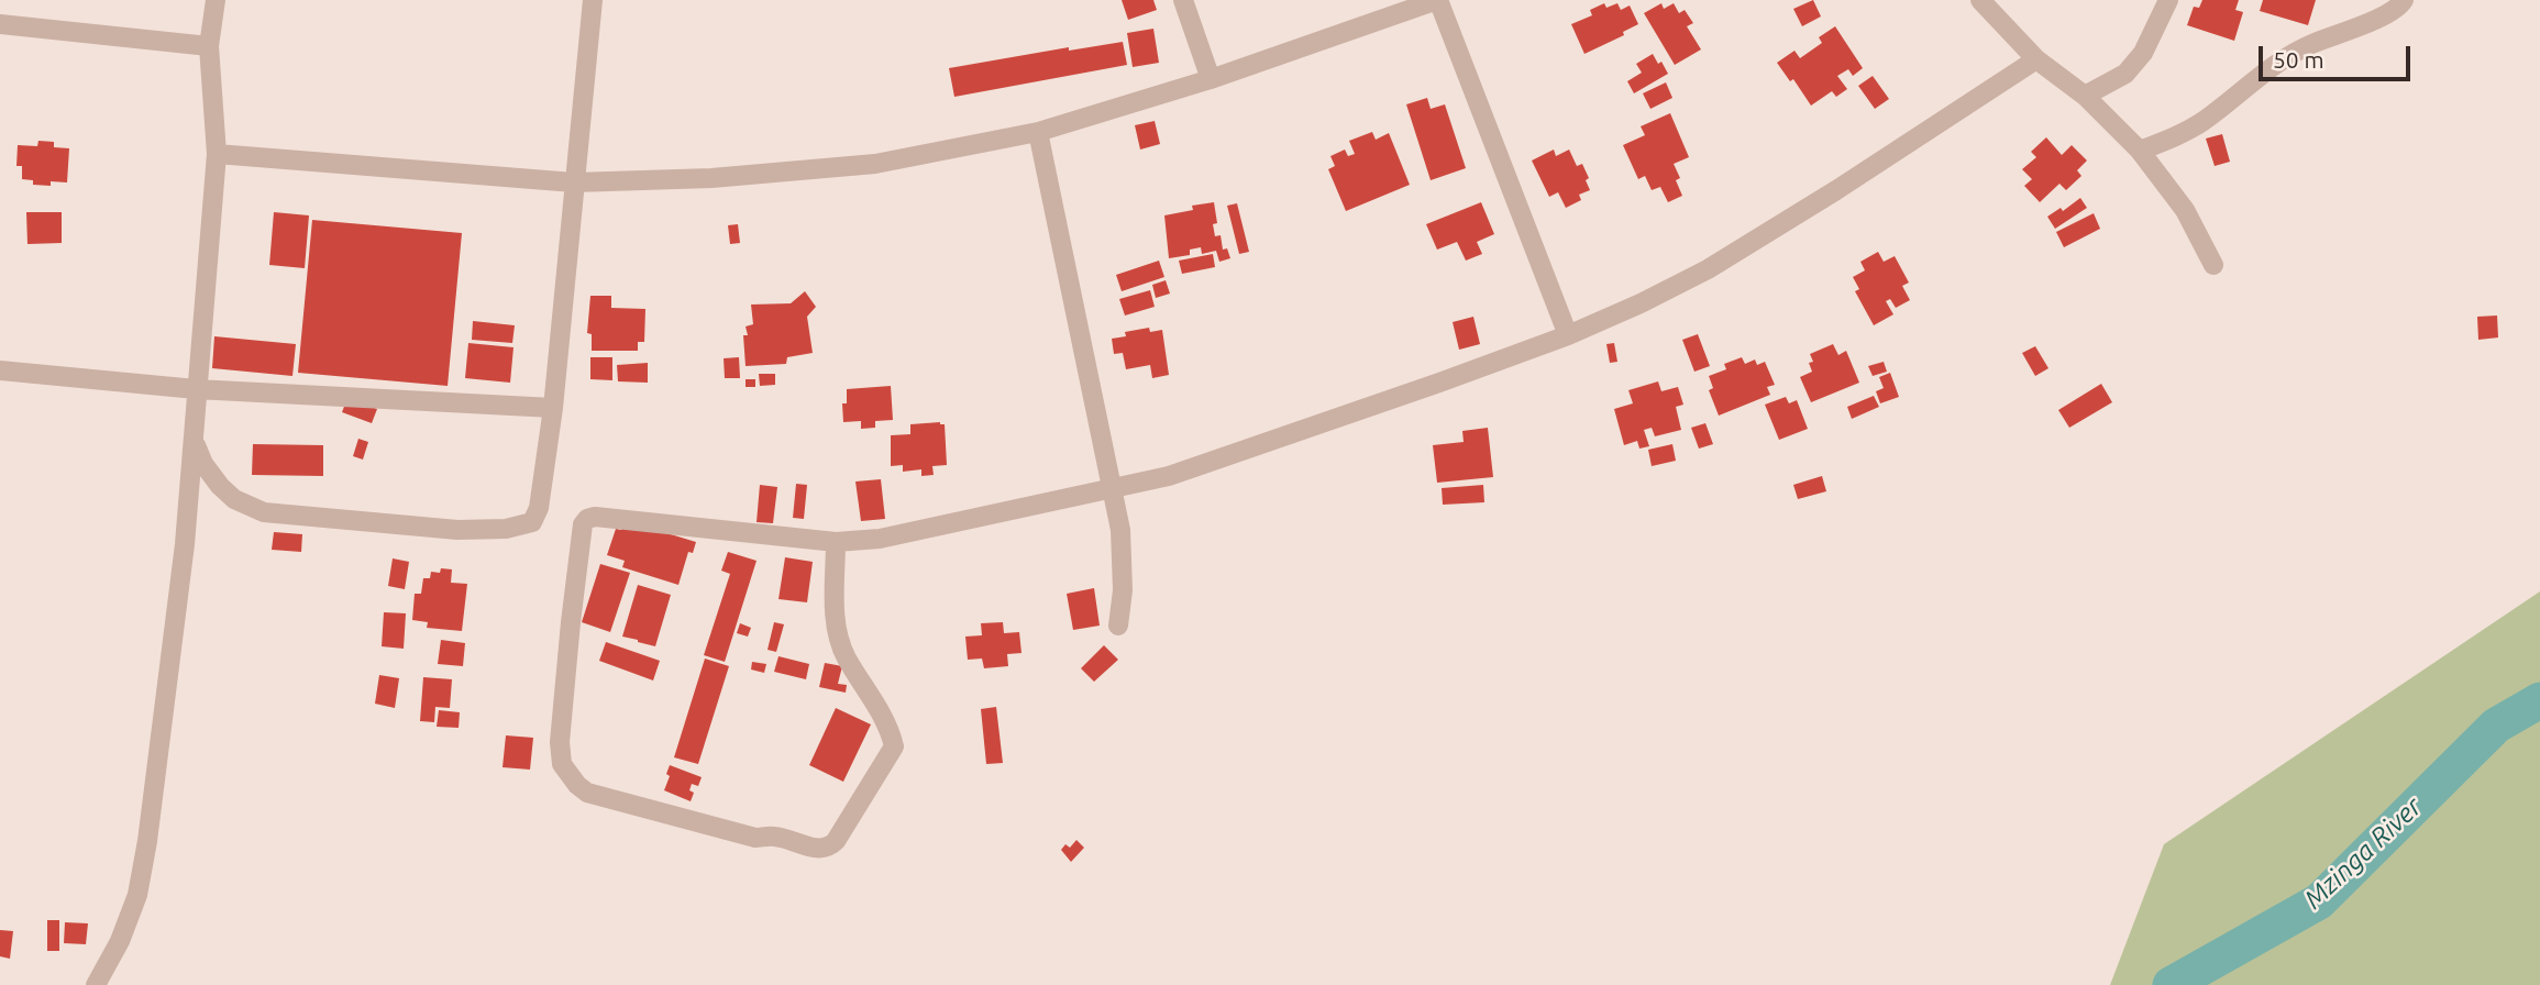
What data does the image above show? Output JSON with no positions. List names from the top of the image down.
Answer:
{
  "water": ["Mzinga River"],
  "scale_bar": "50 m"
}
